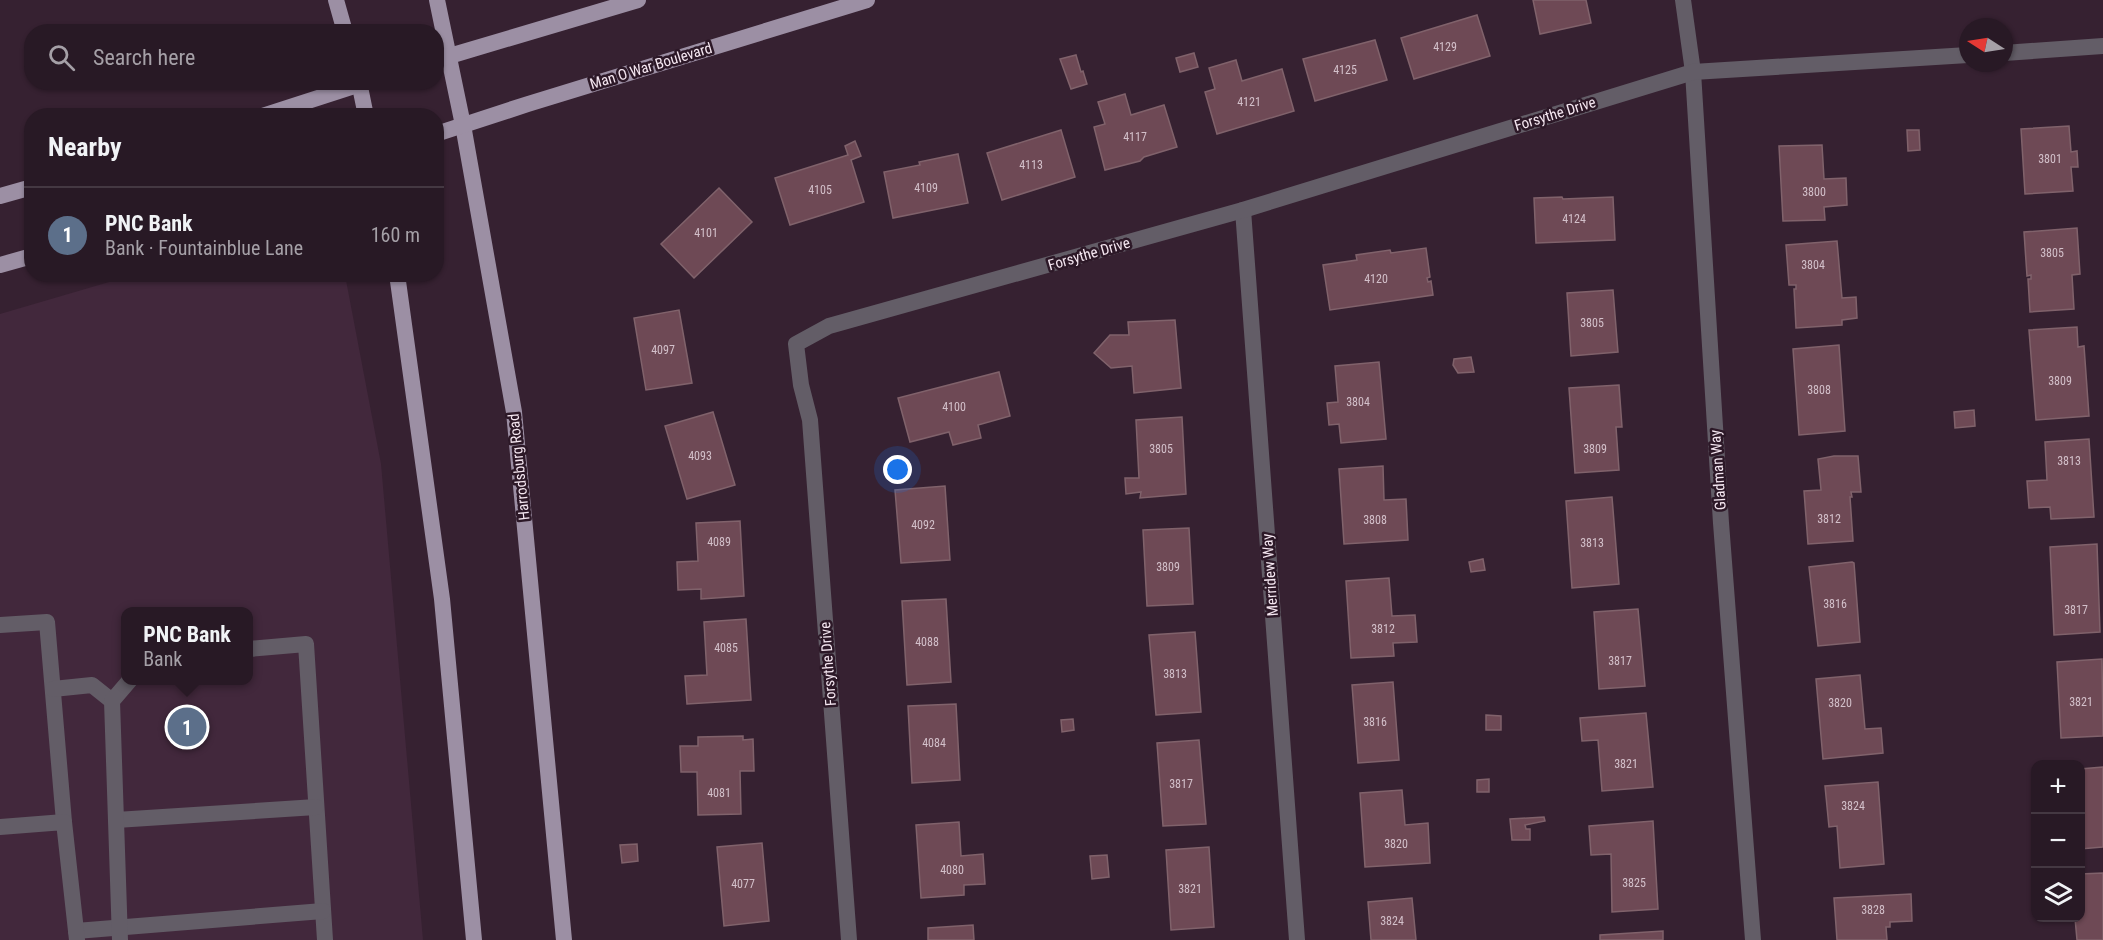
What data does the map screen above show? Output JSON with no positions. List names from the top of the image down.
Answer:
{
  "streets": {
    "main road": ["Man O War Boulevard", "Harrodsburg Road"],
    "street": ["Forsythe Drive", "Gladman Way", "Merridew Way"]
  },
  "crossings": [
    ["Man O War Boulevard", "Harrodsburg Road"],
    ["Forsythe Drive", "Gladman Way"],
    ["Forsythe Drive", "Merridew Way"]
  ],
  "house_numbers": [
    "4129",
    "4125",
    "4121",
    "4117",
    "3801",
    "4113",
    "4109",
    "4105",
    "3800",
    "4124",
    "4101",
    "3805",
    "3804",
    "4120",
    "3805",
    "4097",
    "3809",
    "3808",
    "3804",
    "4100",
    "3805",
    "3809",
    "4093",
    "3813",
    "3812",
    "3808",
    "4092",
    "4089",
    "3813",
    "3809",
    "3816",
    "3817",
    "3812",
    "4088",
    "4085",
    "3817",
    "3813",
    "3821",
    "3820",
    "3816",
    "4084",
    "3821",
    "3817",
    "4081",
    "3824",
    "3820",
    "4080",
    "3825",
    "4077",
    "3821",
    "3828",
    "3824"
  ],
  "north": "left",
  "page": {
    "search": "Search here",
    "heading": "Nearby",
    "list": [
      {
        "mark": "1",
        "name": "PNC Bank",
        "note": "Bank · Fountainblue Lane",
        "value": "160 m"
      }
    ],
    "popup": ["PNC Bank", "Bank"],
    "pins": "1",
    "map_buttons": ["+", "−"]
  }
}
